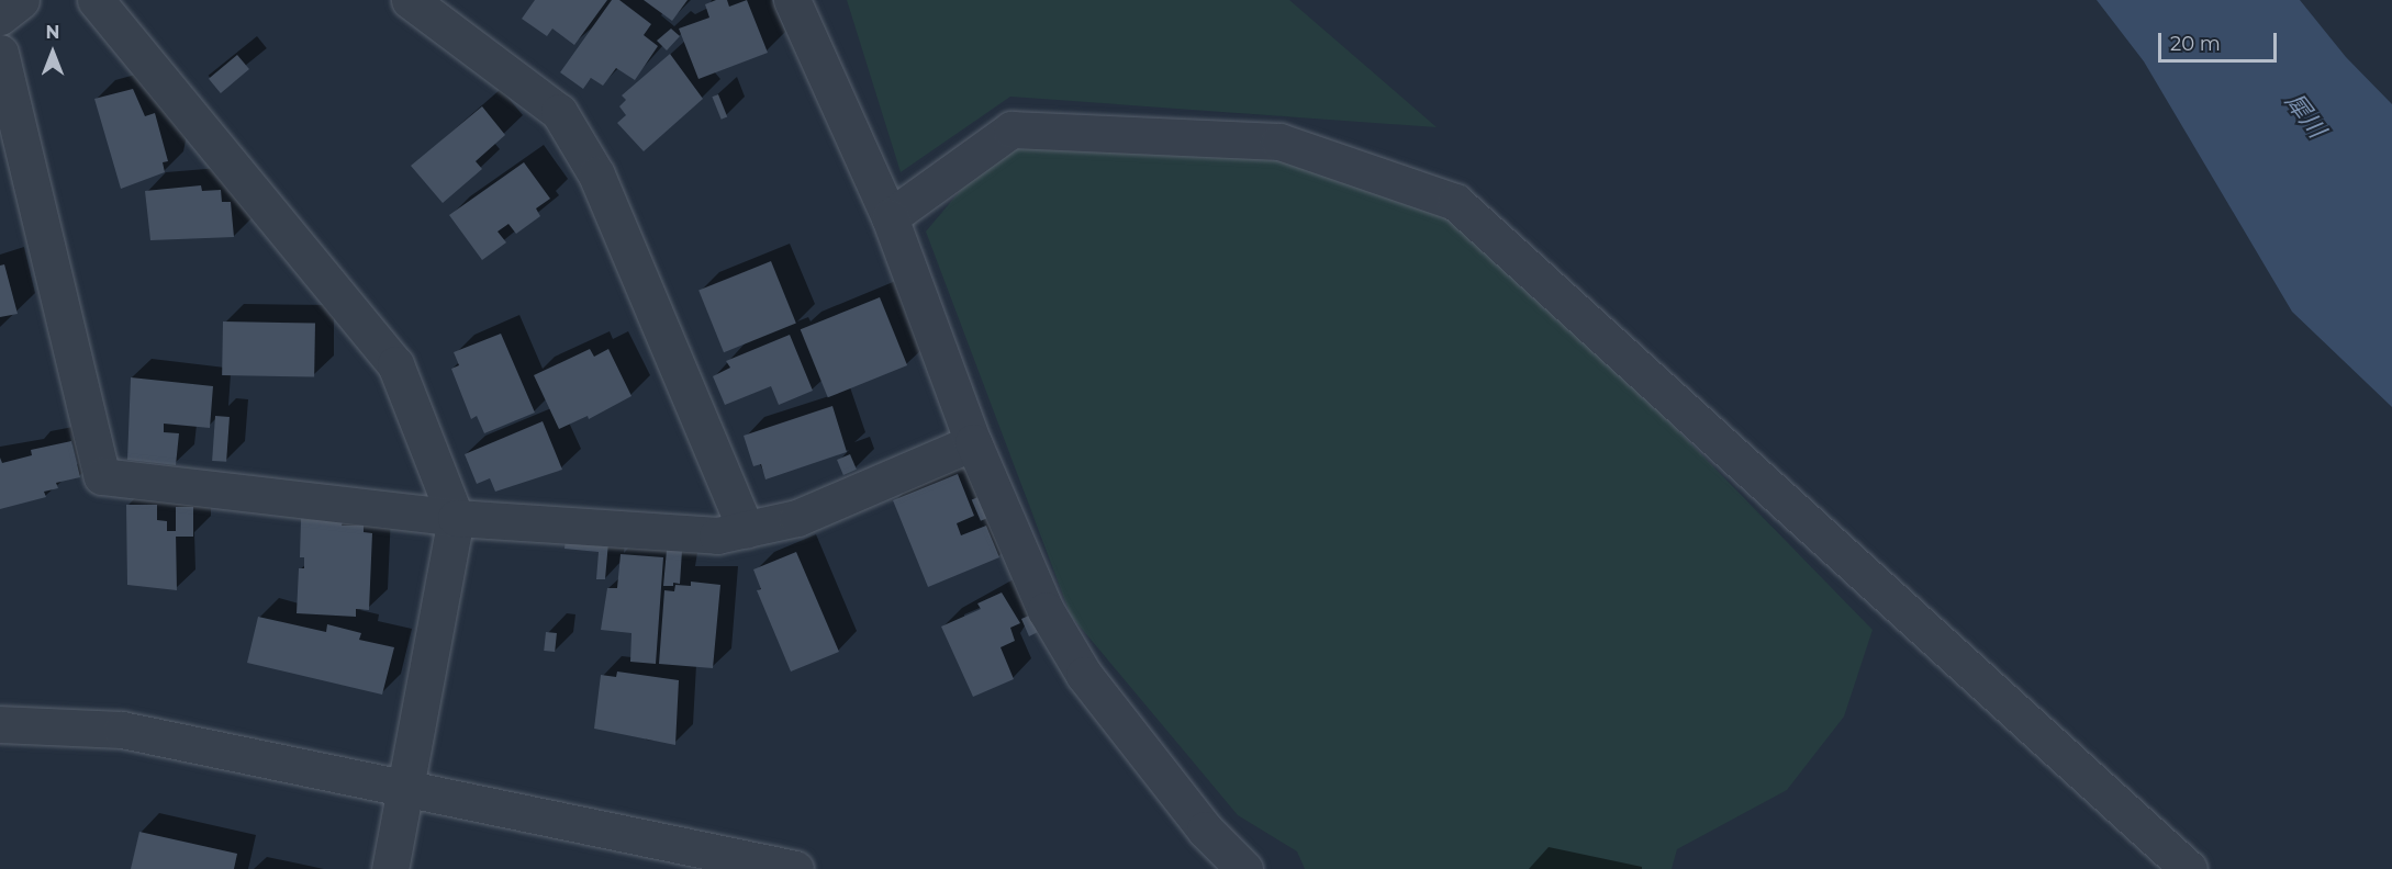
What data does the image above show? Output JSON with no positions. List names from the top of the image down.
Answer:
{
  "water": ["犀川"],
  "scale_bar": "20 m",
  "north": "top"
}
